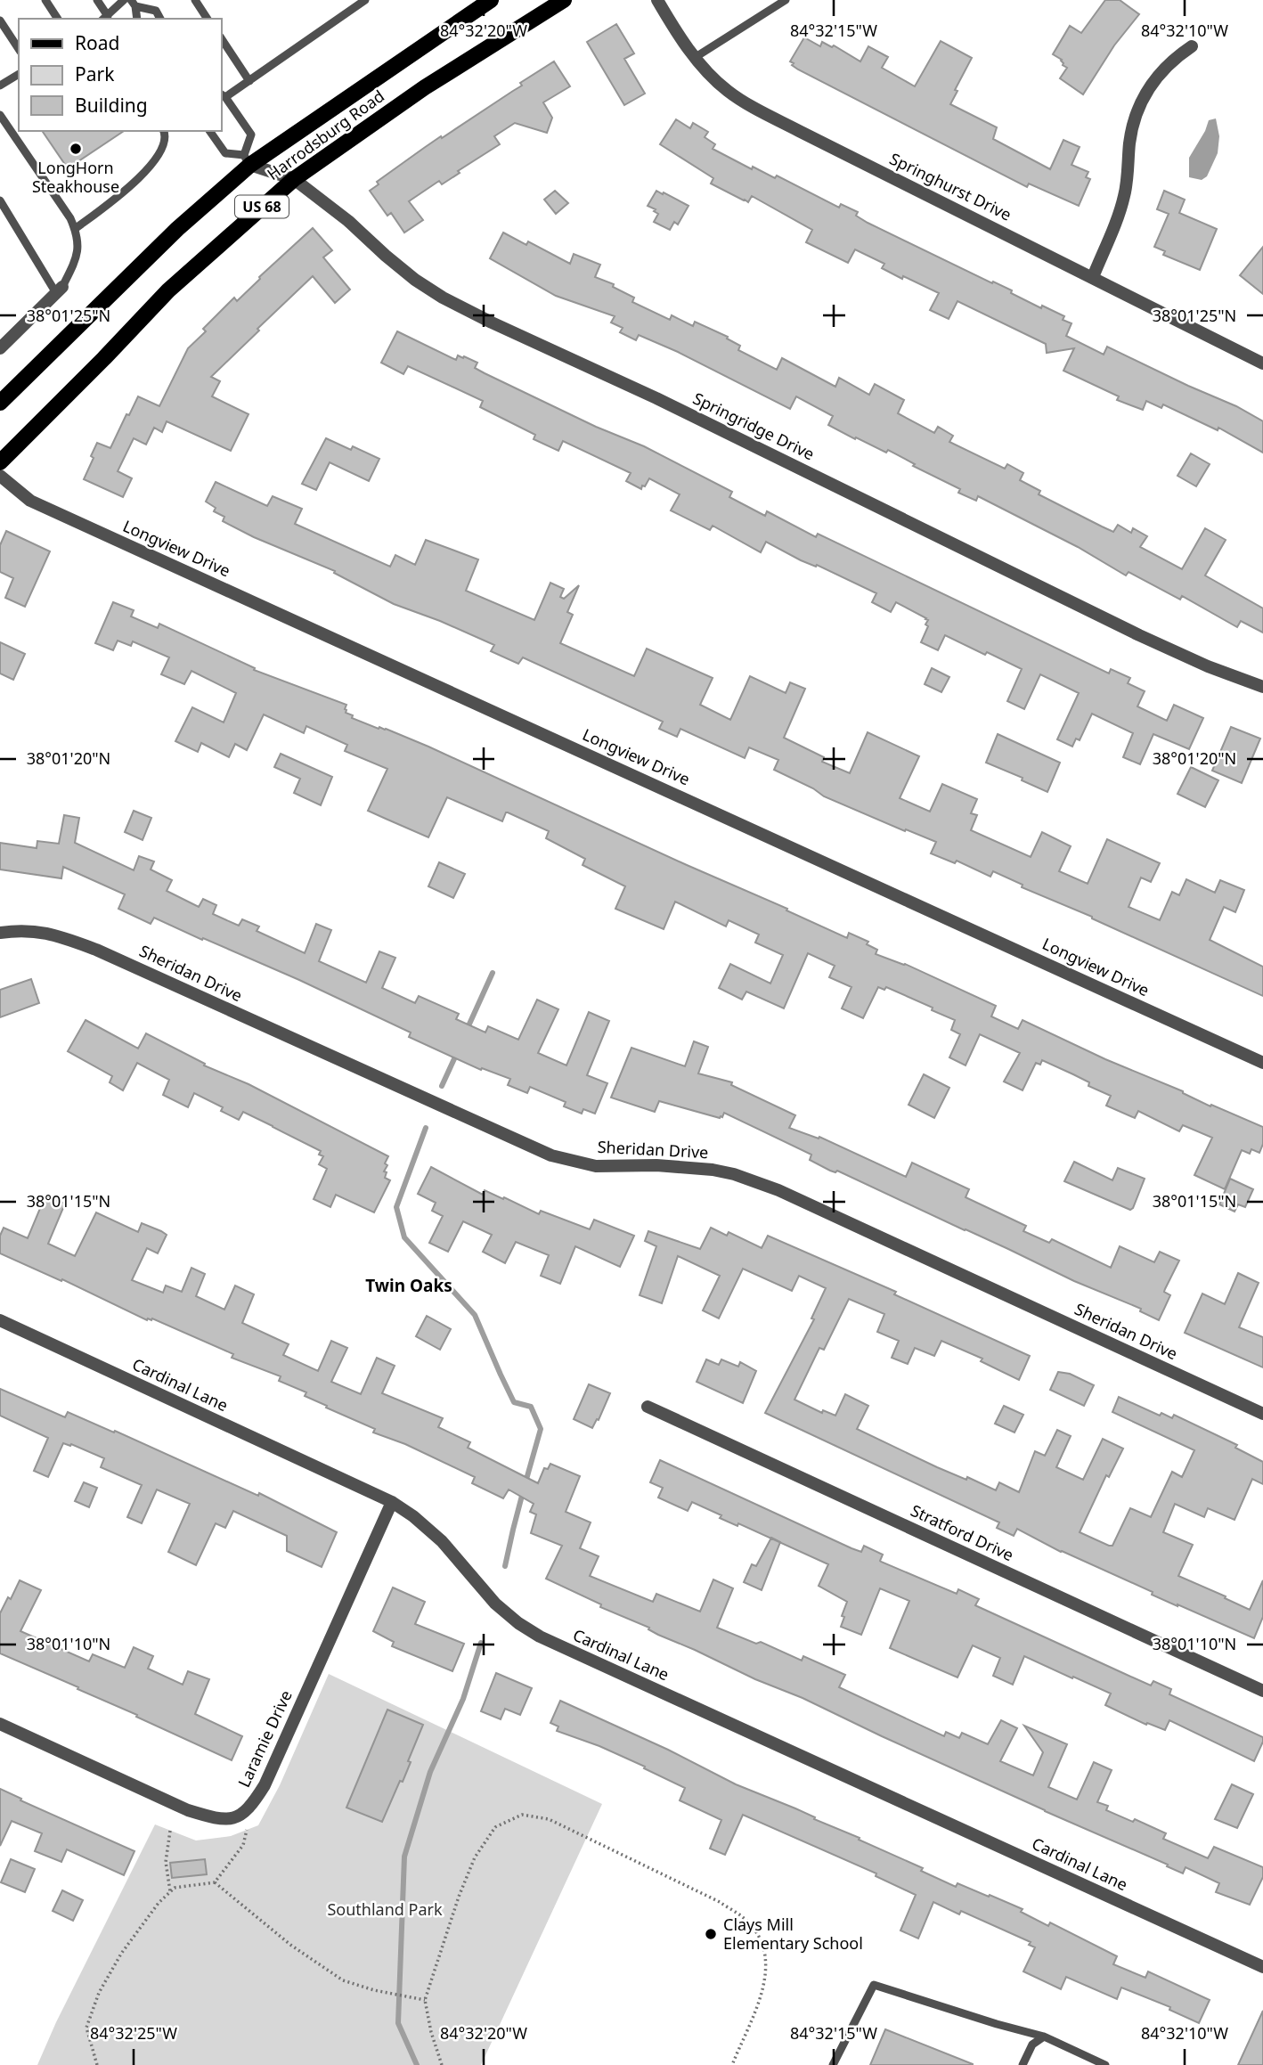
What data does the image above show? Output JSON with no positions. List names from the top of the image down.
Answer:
{
  "streets": {
    "main road": ["Harrodsburg Road", "US 68"],
    "street": [
      "Springhurst Drive",
      "Springridge Drive",
      "Longview Drive",
      "Sheridan Drive",
      "Cardinal Lane",
      "Stratford Drive",
      "Laramie Drive"
    ]
  },
  "crossings": [
    ["Harrodsburg Road", "Springridge Drive"],
    ["Cardinal Lane", "Laramie Drive"]
  ],
  "districts": ["Twin Oaks"],
  "parks": ["Southland Park"],
  "places": ["LongHorn Steakhouse", "Clays Mill Elementary School"],
  "legend": ["Road", "Park", "Building"],
  "coordinates": [
    "84°32'20\"W",
    "84°32'15\"W",
    "84°32'10\"W",
    "38°01'25\"N",
    "38°01'20\"N",
    "38°01'15\"N",
    "38°01'10\"N",
    "84°32'25\"W"
  ]
}
